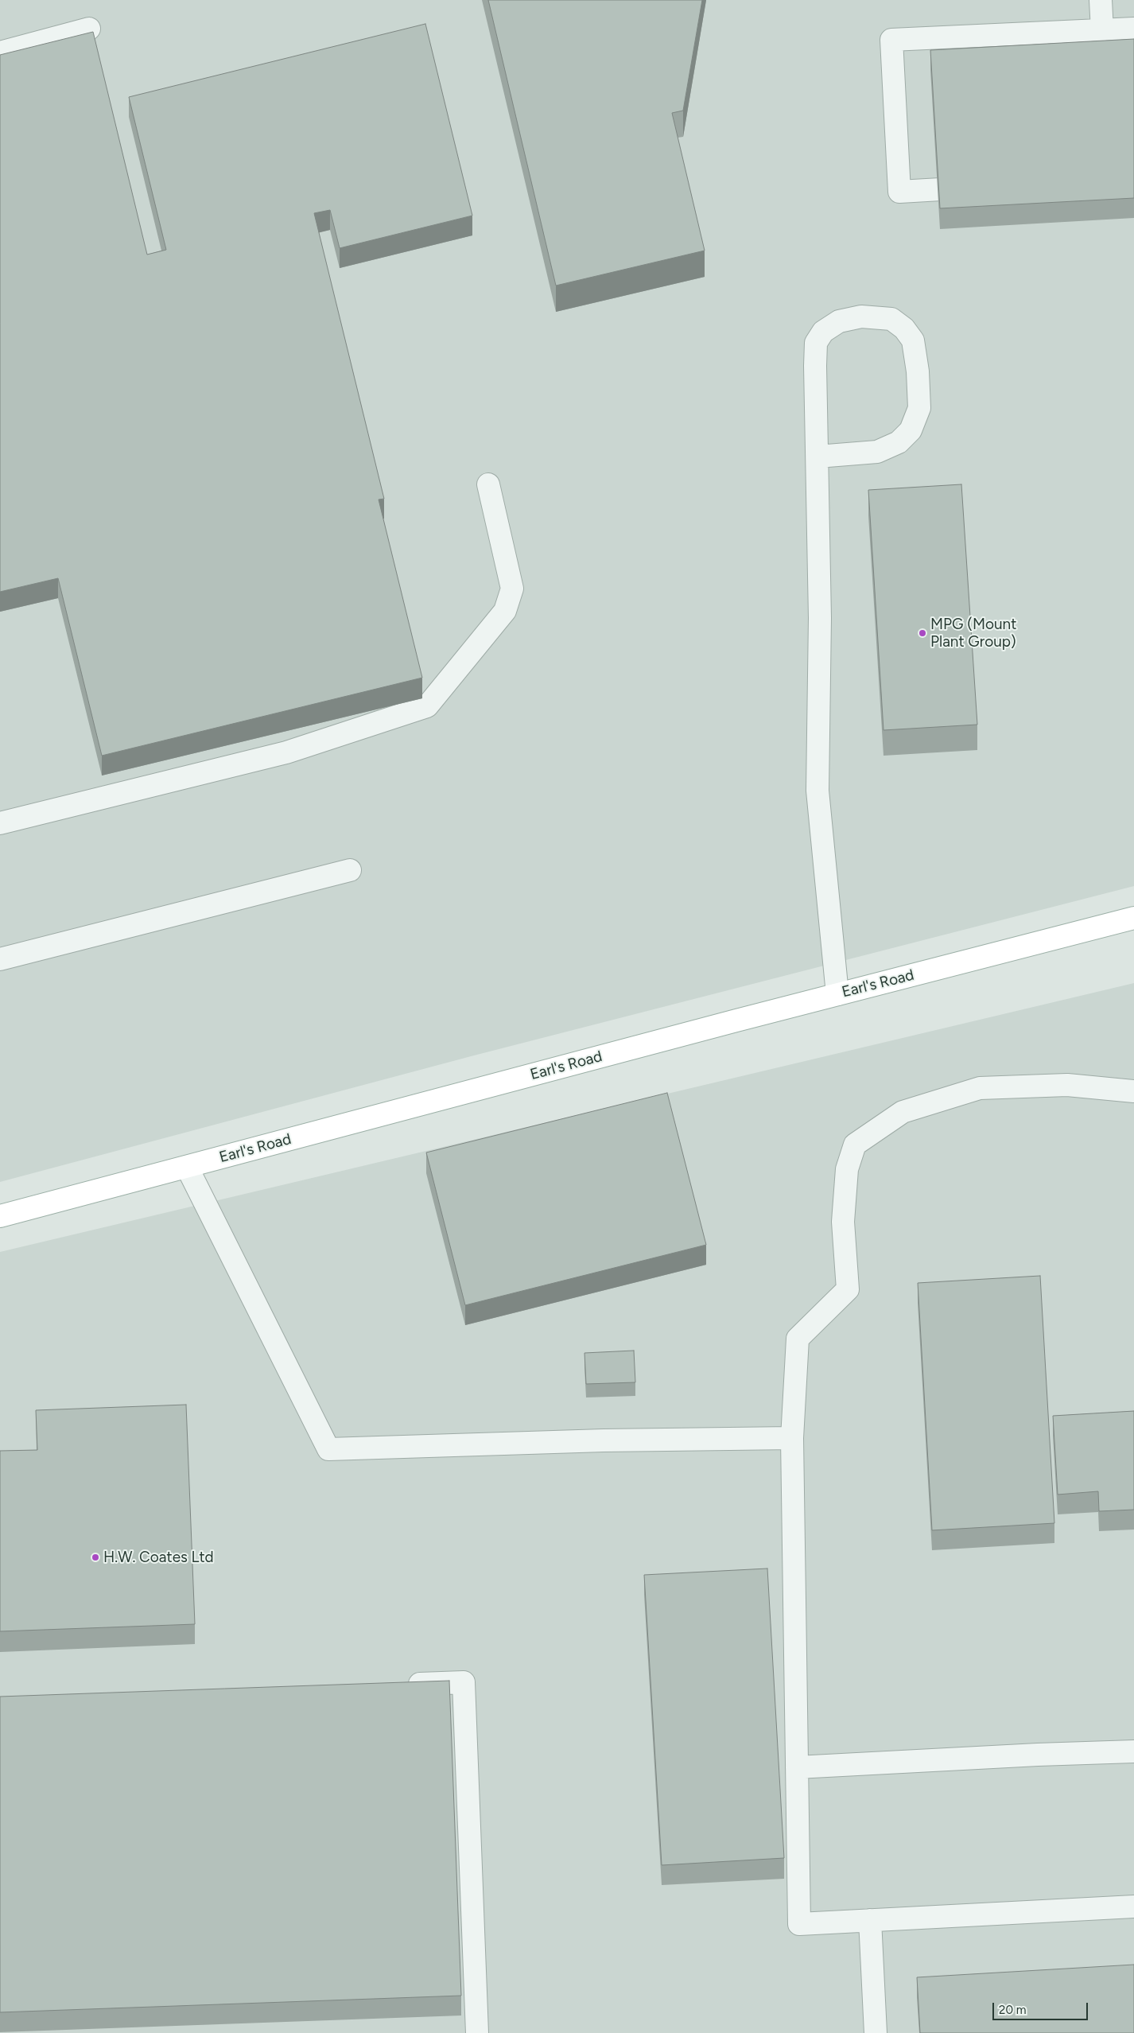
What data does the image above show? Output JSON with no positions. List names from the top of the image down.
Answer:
{
  "streets": {
    "main road": ["Earl's Road"]
  },
  "places": ["MPG (Mount Plant Group)", "H.W. Coates Ltd"],
  "scale_bar": "20 m"
}
